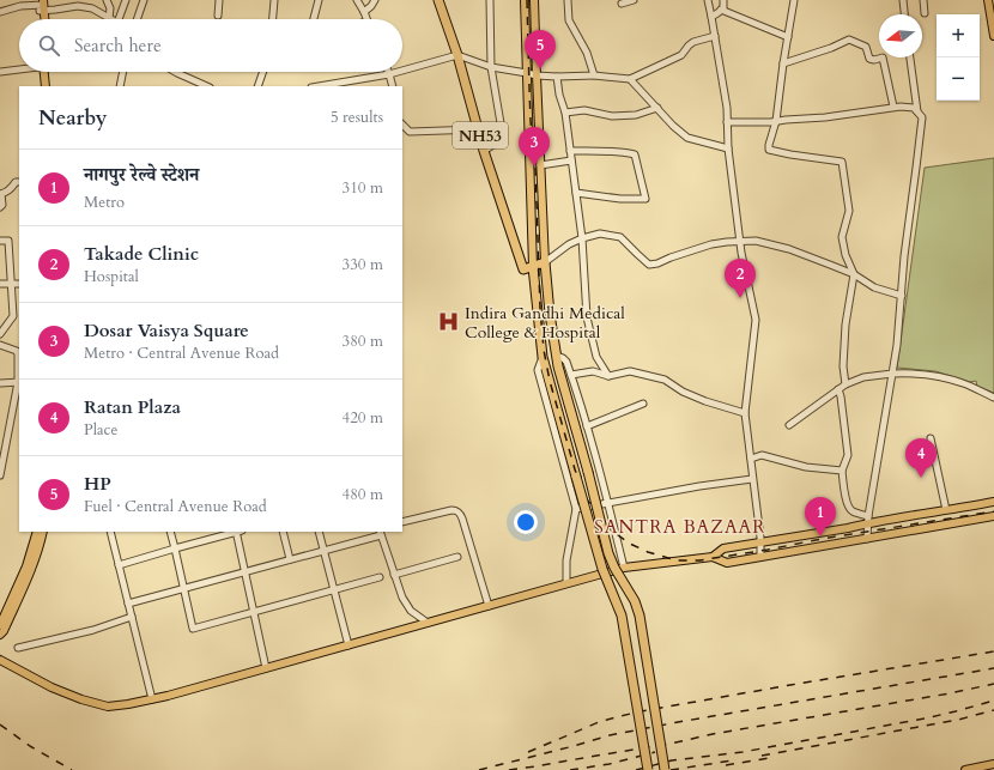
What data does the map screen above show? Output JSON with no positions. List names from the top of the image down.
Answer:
{
  "streets": {
    "highway": ["NH53"]
  },
  "districts": ["SANTRA BAZAAR"],
  "places": {
    "hospital": ["Indira Gandhi Medical College & Hospital"]
  },
  "north": "left",
  "page": {
    "map_buttons": ["+", "−"],
    "search": "Search here",
    "pins": [
      "5",
      "3",
      "2",
      "4",
      "1"
    ],
    "heading": ["Nearby", "5 results"],
    "list": [
      {
        "mark": "1",
        "name": "नागपुर रेल्वे स्टेशन",
        "note": "Metro",
        "value": "310 m"
      },
      {
        "mark": "2",
        "name": "Takade Clinic",
        "note": "Hospital",
        "value": "330 m"
      },
      {
        "mark": "3",
        "name": "Dosar Vaisya Square",
        "note": "Metro · Central Avenue Road",
        "value": "380 m"
      },
      {
        "mark": "4",
        "name": "Ratan Plaza",
        "note": "Place",
        "value": "420 m"
      },
      {
        "mark": "5",
        "name": "HP",
        "note": "Fuel · Central Avenue Road",
        "value": "480 m"
      }
    ]
  }
}
